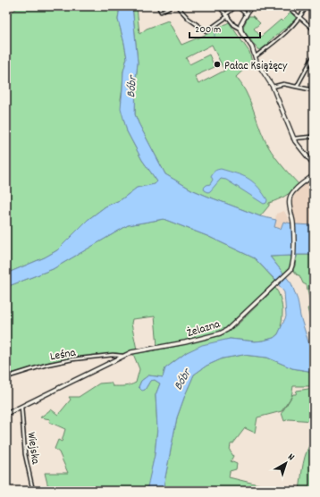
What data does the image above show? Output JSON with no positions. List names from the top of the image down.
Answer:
{
  "streets": {
    "street": ["Żelazna", "Leśna", "Wiejska"]
  },
  "crossings": [
    ["Żelazna", "Leśna"],
    ["Żelazna", "Wiejska"]
  ],
  "water": ["Bóbr"],
  "places": ["Pałac Książęcy"],
  "scale_bar": "200 m",
  "north": "top right"
}
